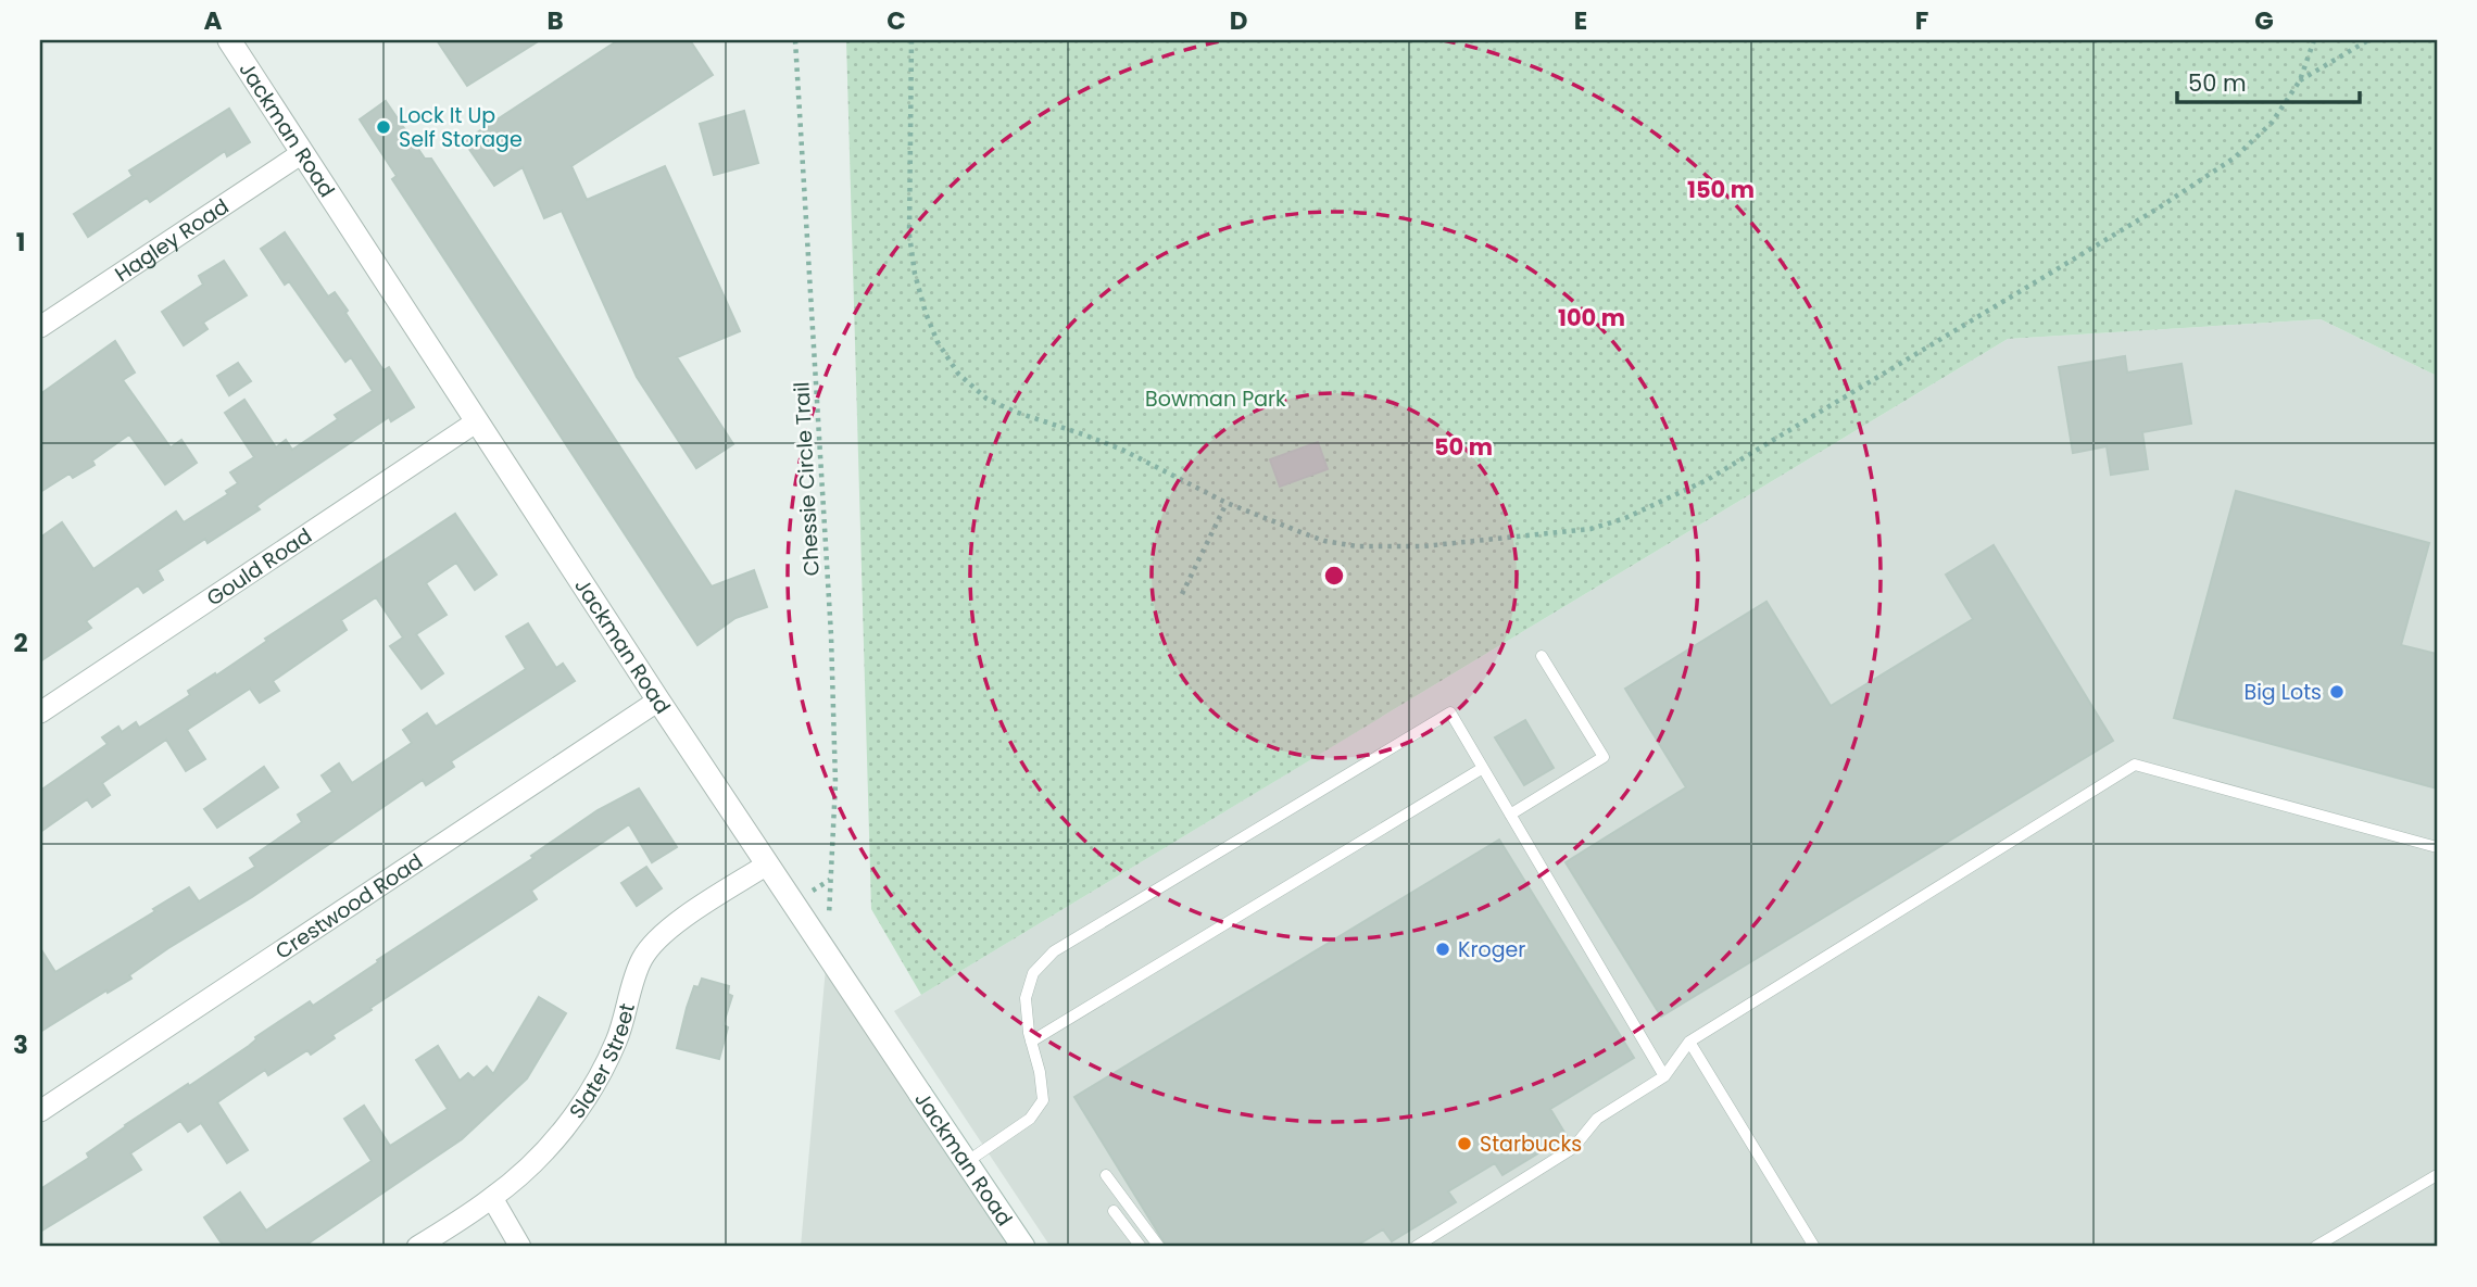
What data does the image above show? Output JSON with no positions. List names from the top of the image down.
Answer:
{
  "streets": {
    "street": [
      "Jackman Road",
      "Hagley Road",
      "Gould Road",
      "Crestwood Road",
      "Slater Street"
    ],
    "path": ["Chessie Circle Trail"]
  },
  "crossings": [
    ["Jackman Road", "Hagley Road"],
    ["Jackman Road", "Gould Road"],
    ["Jackman Road", "Crestwood Road"],
    ["Jackman Road", "Slater Street"]
  ],
  "parks": ["Bowman Park"],
  "places": [
    "Lock It Up Self Storage",
    "Big Lots",
    "Kroger",
    "Starbucks"
  ],
  "scale_bar": "50 m",
  "grid": {
    "columns": [
      "A",
      "B",
      "C",
      "D",
      "E",
      "F",
      "G"
    ],
    "rows": ["1", "2", "3"]
  },
  "rings": ["150 m", "100 m", "50 m"]
}
